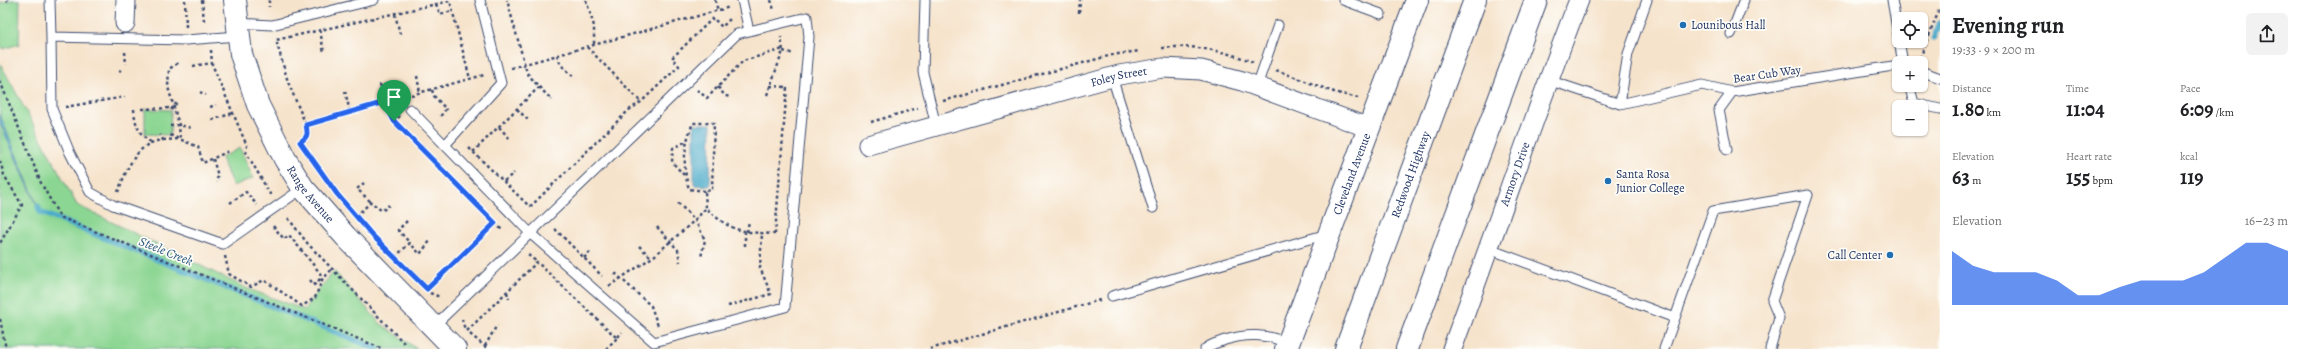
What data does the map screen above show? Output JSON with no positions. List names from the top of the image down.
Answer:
{
  "streets": {
    "main road": ["Cleveland Avenue", "Redwood Highway", "Range Avenue"],
    "street": ["Foley Street", "Armory Drive"],
    "lane": ["Bear Cub Way"]
  },
  "crossings": [
    ["Foley Street", "Cleveland Avenue"]
  ],
  "water": ["Steele Creek"],
  "places": ["Lounibous Hall", "Santa Rosa Junior College", "Call Center"],
  "page": {
    "heading": ["Evening run", "19:33 · 9 × 200 m"],
    "map_buttons": ["+", "−"],
    "stats": [
      ["Distance", "1.80 km"],
      ["Time", "11:04"],
      ["Pace", "6:09 /km"],
      ["Elevation", "63 m"],
      ["Heart rate", "155 bpm"],
      ["kcal", "119"]
    ],
    "chart": ["Elevation", "16–23 m"]
  }
}
